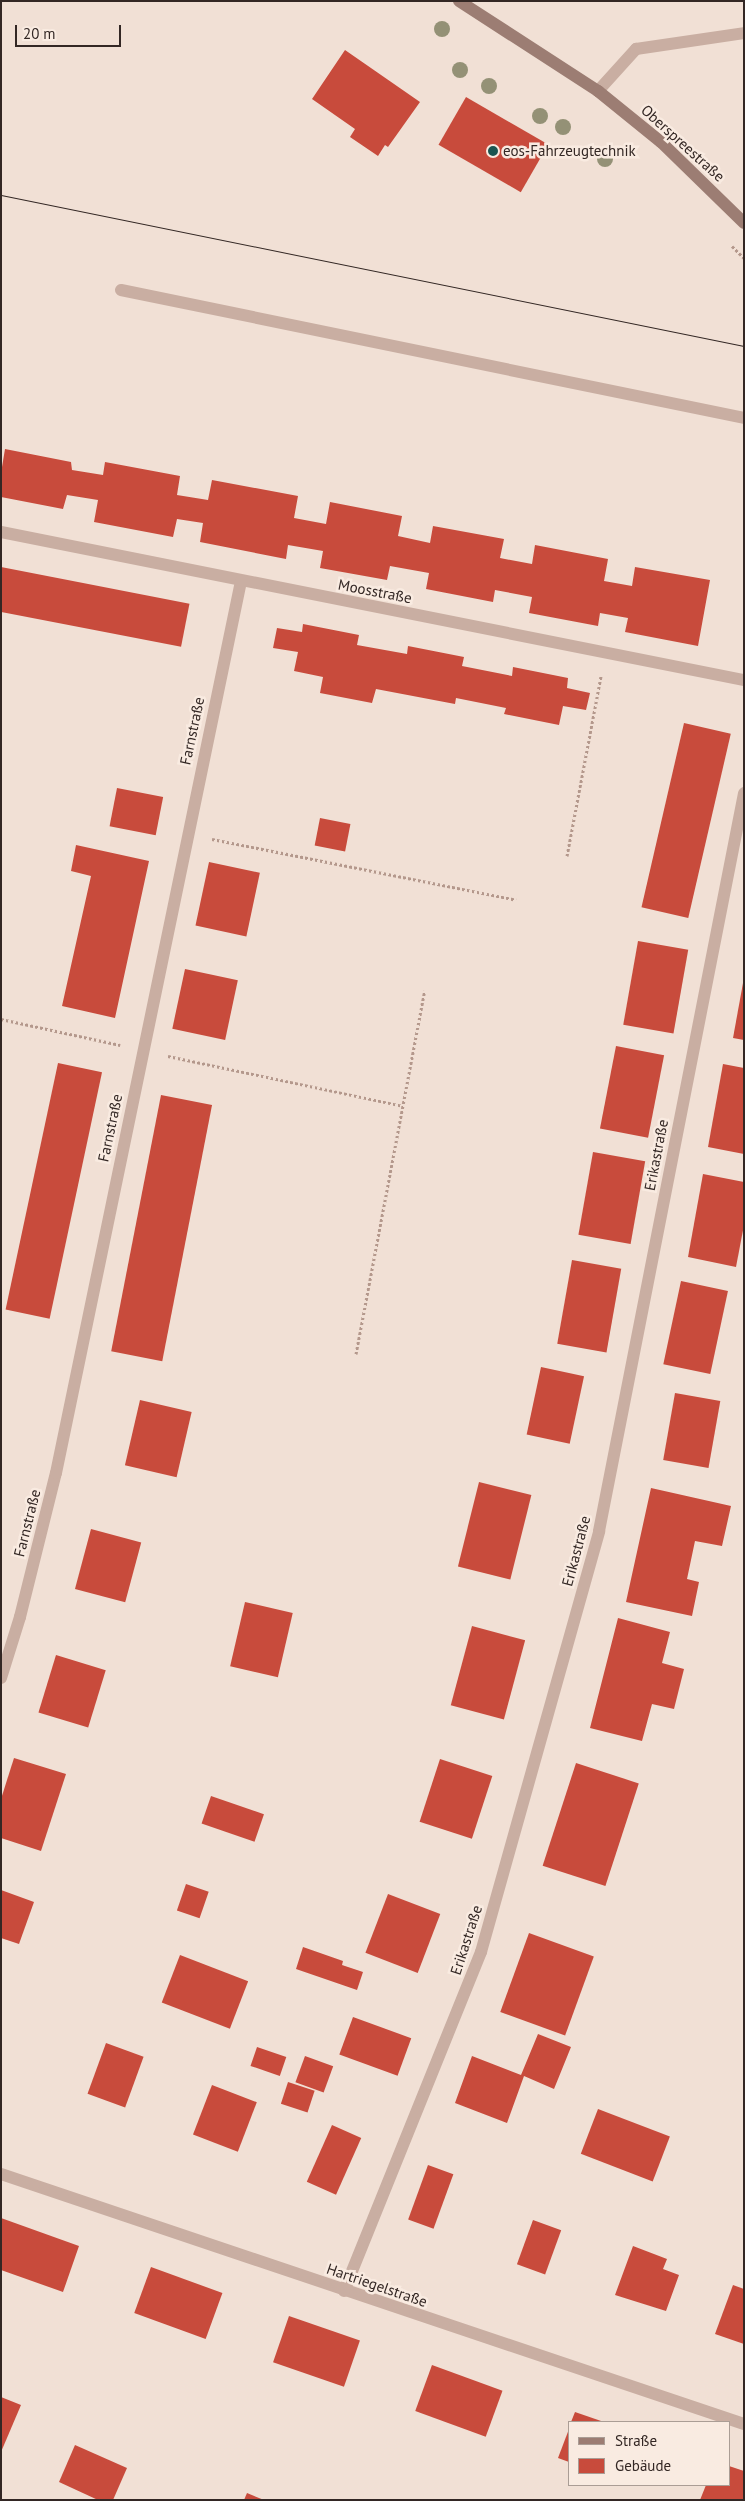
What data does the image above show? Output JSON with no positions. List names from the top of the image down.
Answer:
{
  "streets": {
    "main road": ["Oberspreestraße"],
    "street": [
      "Moosstraße",
      "Farnstraße",
      "Erikastraße",
      "Hartriegelstraße"
    ]
  },
  "crossings": [
    ["Moosstraße", "Farnstraße"],
    ["Erikastraße", "Hartriegelstraße"]
  ],
  "places": ["eos-Fahrzeugtechnik"],
  "legend": ["Straße", "Gebäude"],
  "scale_bar": "20 m"
}
